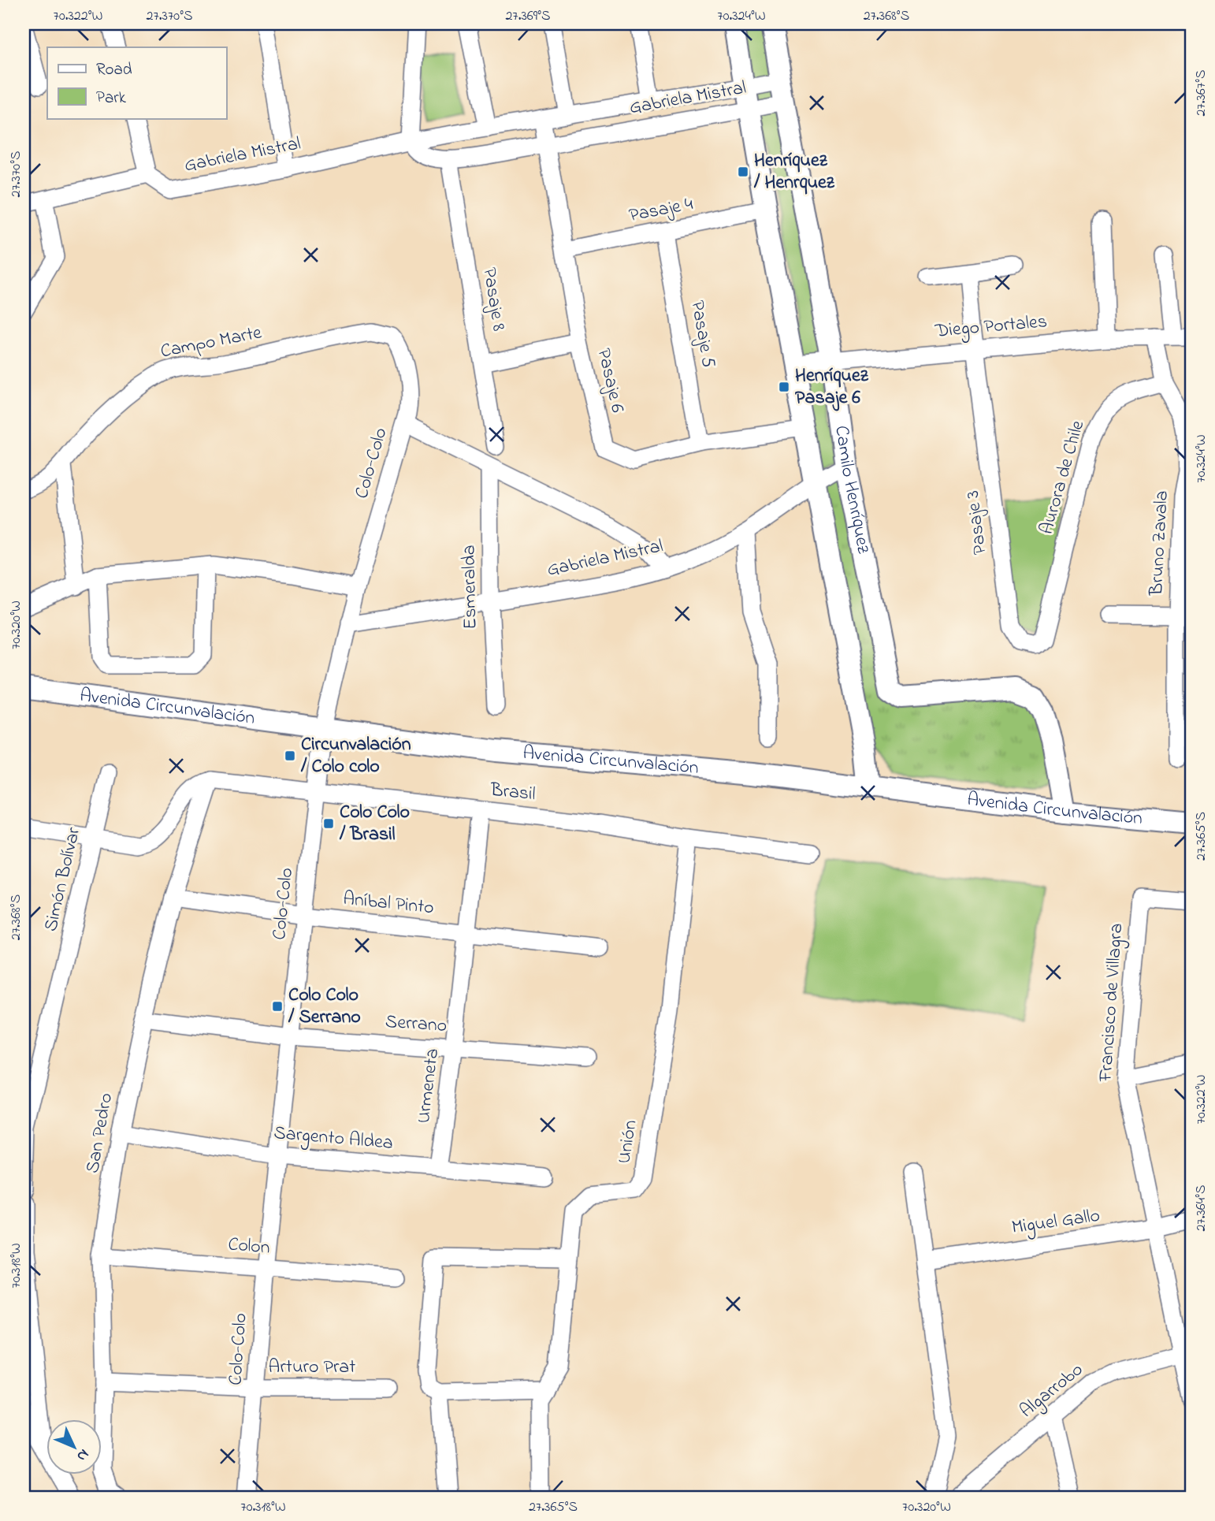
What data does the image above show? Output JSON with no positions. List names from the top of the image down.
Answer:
{
  "streets": {
    "main road": ["Camilo Henríquez", "Avenida Circunvalación"],
    "street": [
      "Gabriela Mistral",
      "Pasaje 4",
      "Pasaje 8",
      "Diego Portales",
      "Pasaje 5",
      "Campo Marte",
      "Pasaje 6",
      "Colo-Colo",
      "Aurora de Chile",
      "Pasaje 3",
      "Bruno Zavala",
      "Esmeralda",
      "Brasil",
      "Simón Bolívar",
      "Aníbal Pinto",
      "Francisco de Villagra",
      "Serrano",
      "Urmeneta",
      "San Pedro",
      "Sargento Aldea",
      "Unión",
      "Miguel Gallo",
      "Colon",
      "Arturo Prat",
      "Algarrobo"
    ]
  },
  "crossings": [
    ["Gabriela Mistral", "Pasaje 8"],
    ["Gabriela Mistral", "Pasaje 6"],
    ["Gabriela Mistral", "Colo-Colo"],
    ["Gabriela Mistral", "Camilo Henríquez"],
    ["Gabriela Mistral", "Esmeralda"],
    ["Pasaje 4", "Pasaje 5"],
    ["Pasaje 4", "Pasaje 6"],
    ["Pasaje 4", "Camilo Henríquez"],
    ["Diego Portales", "Camilo Henríquez"],
    ["Diego Portales", "Pasaje 3"],
    ["Diego Portales", "Bruno Zavala"],
    ["Pasaje 5", "Pasaje 6"],
    ["Campo Marte", "Colo-Colo"],
    ["Pasaje 6", "Camilo Henríquez"],
    ["Colo-Colo", "Avenida Circunvalación"],
    ["Colo-Colo", "Brasil"],
    ["Colo-Colo", "Aníbal Pinto"],
    ["Colo-Colo", "Serrano"],
    ["Colo-Colo", "Sargento Aldea"],
    ["Colo-Colo", "Colon"],
    ["Colo-Colo", "Arturo Prat"],
    ["Aurora de Chile", "Pasaje 3"],
    ["Aurora de Chile", "Bruno Zavala"],
    ["Camilo Henríquez", "Avenida Circunvalación"],
    ["Brasil", "Urmeneta"],
    ["Brasil", "San Pedro"],
    ["Brasil", "Unión"],
    ["Aníbal Pinto", "Urmeneta"],
    ["Aníbal Pinto", "San Pedro"],
    ["Francisco de Villagra", "Miguel Gallo"],
    ["Francisco de Villagra", "Algarrobo"],
    ["Serrano", "Urmeneta"],
    ["Serrano", "San Pedro"],
    ["Urmeneta", "Sargento Aldea"],
    ["San Pedro", "Sargento Aldea"],
    ["San Pedro", "Colon"],
    ["San Pedro", "Arturo Prat"]
  ],
  "places": {
    "transit": [
      "Henríquez / Henrquez",
      "Henríquez Pasaje 6",
      "Circunvalación / Colo colo",
      "Colo Colo / Brasil",
      "Colo Colo / Serrano"
    ]
  },
  "legend": ["Road", "Park"],
  "north": "bottom right",
  "coordinates": [
    "70.322°W",
    "27.370°S",
    "27.369°S",
    "70.324°W",
    "27.368°S",
    "27.367°S",
    "70.320°W",
    "27.365°S",
    "27.364°S",
    "70.318°W"
  ]
}
